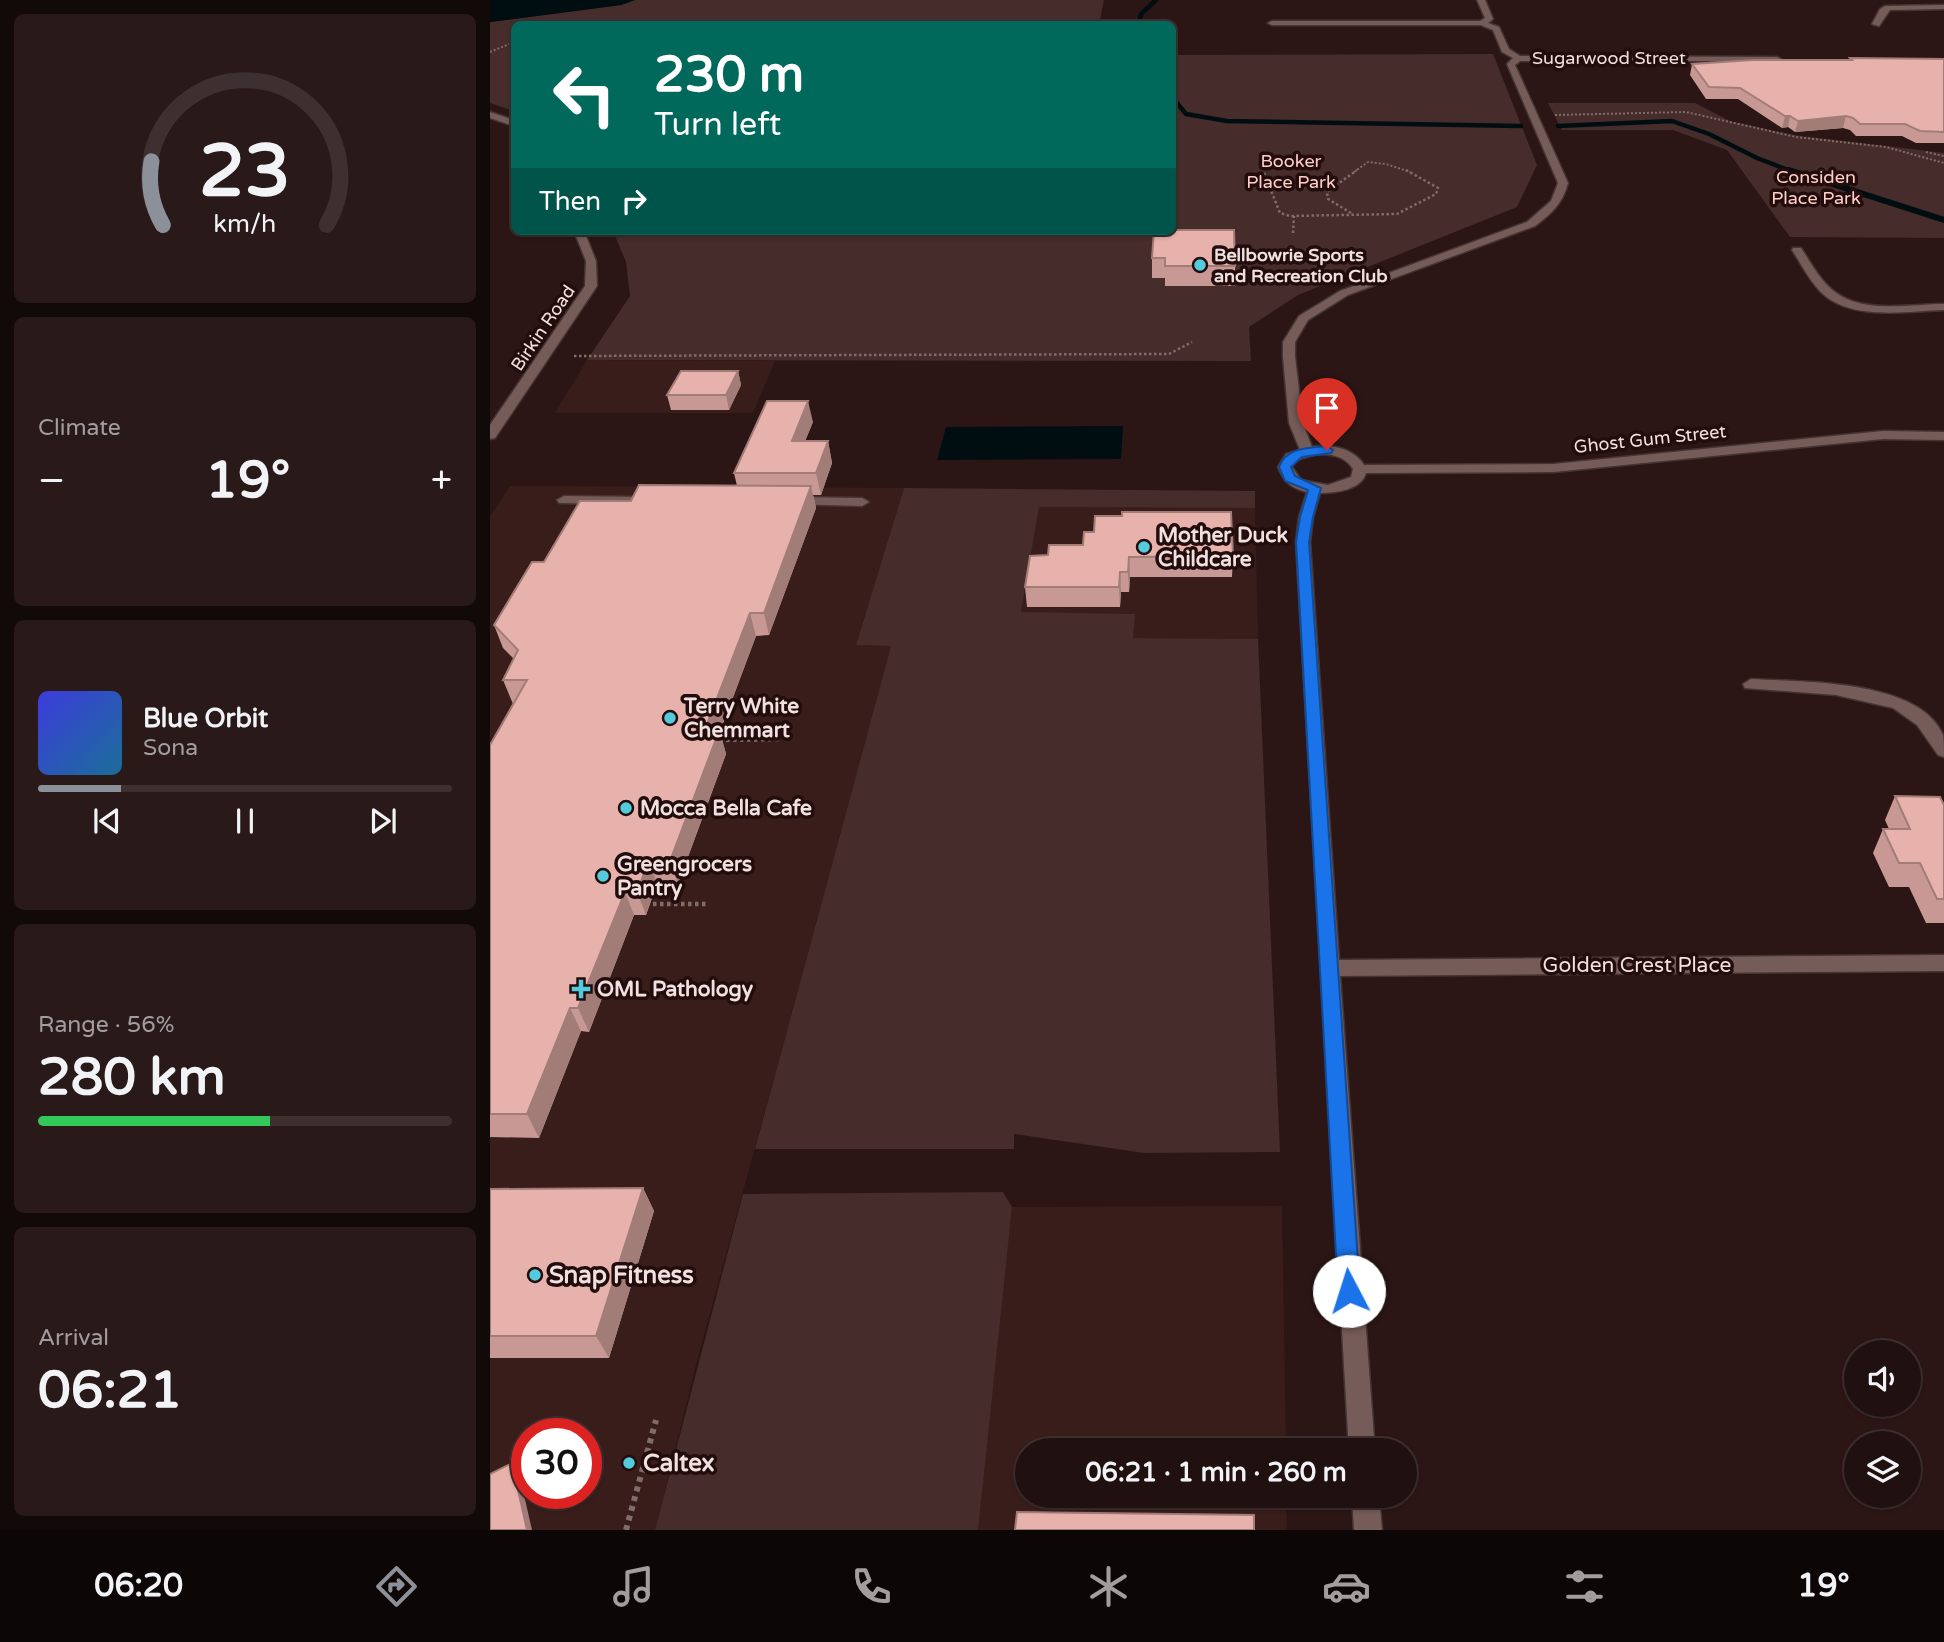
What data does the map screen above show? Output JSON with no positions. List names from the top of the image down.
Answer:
{
  "streets": {
    "street": [
      "Sugarwood Street",
      "Birkin Road",
      "Ghost Gum Street",
      "Golden Crest Place"
    ]
  },
  "parks": ["Booker Place Park", "Considen Place Park"],
  "places": {
    "other": [
      "Bellbowrie Sports and Recreation Club",
      "Mother Duck Childcare",
      "Terry White Chemmart",
      "Mocca Bella Cafe",
      "Greengrocers Pantry",
      "Snap Fitness",
      "Caltex"
    ],
    "health": ["OML Pathology"]
  },
  "page": {
    "turn": ["230 m", "Turn left"],
    "then": "Then",
    "tile": [
      "Climate",
      ["Range · 56%", "280 km"],
      ["Arrival", "06:21"]
    ],
    "heat": ["−", "19°", "+"],
    "song": ["Blue Orbit", "Sona"],
    "limit": "30",
    "trip": "06:21 · 1 min · 260 m",
    "tabs": ["06:20", "19°"],
    "gauge": ["23", "km/h"]
  }
}
